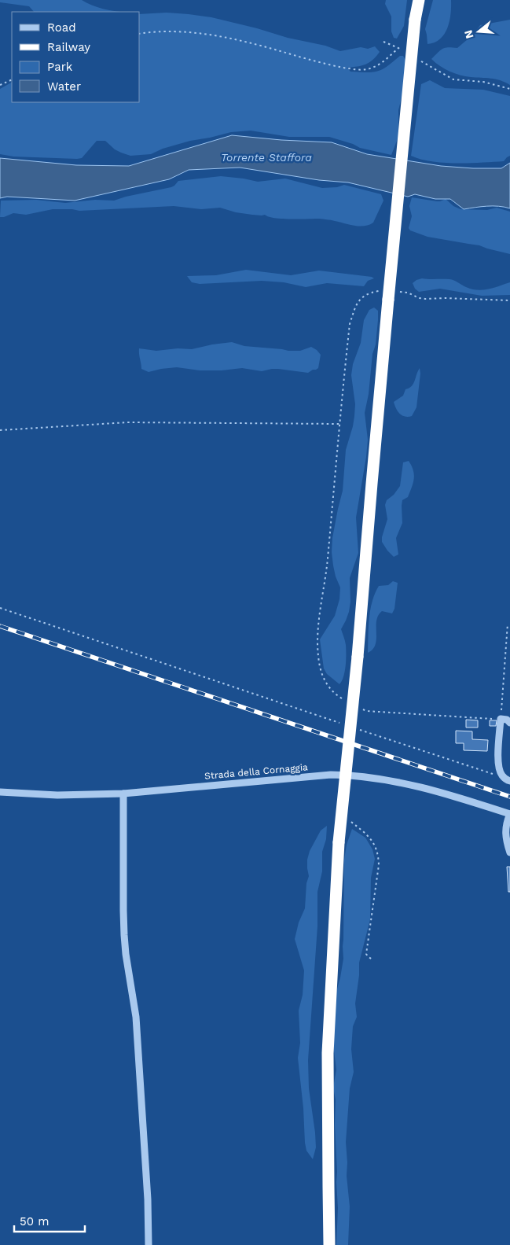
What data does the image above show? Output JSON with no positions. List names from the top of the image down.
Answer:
{
  "streets": {
    "street": ["Strada della Cornaggia"]
  },
  "water": ["Torrente Staffora"],
  "legend": [
    "Road",
    "Railway",
    "Park",
    "Water"
  ],
  "scale_bar": "50 m",
  "north": "left"
}
